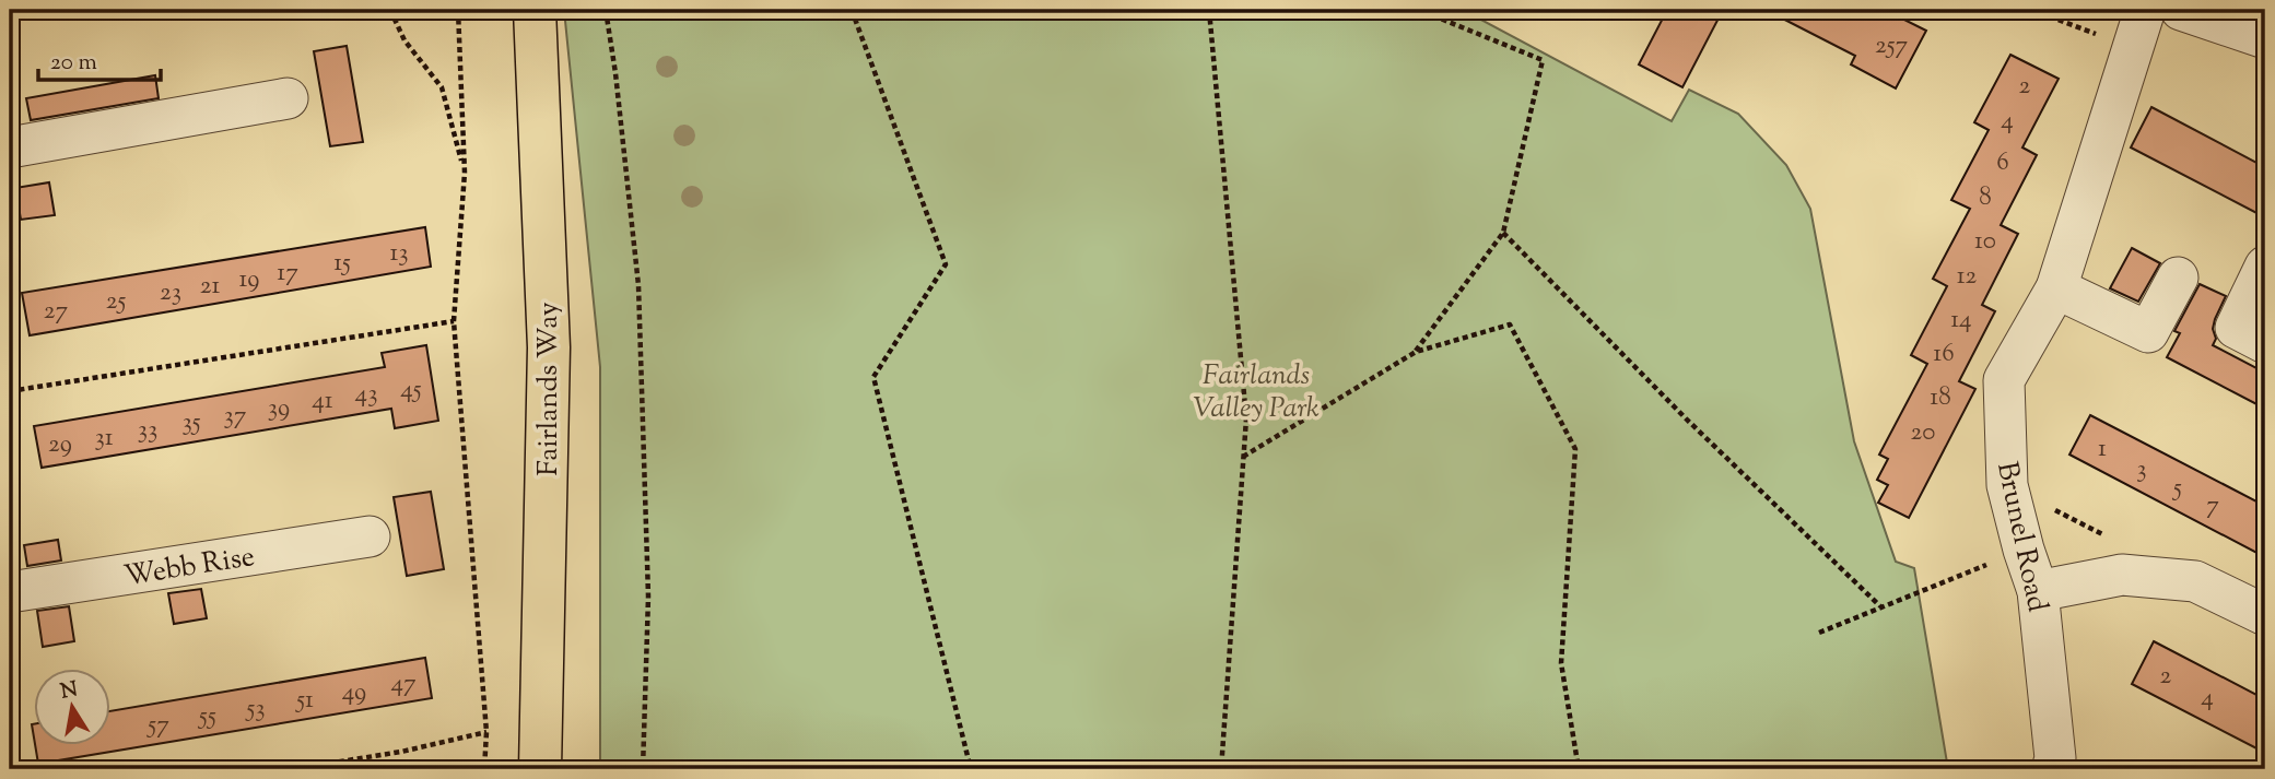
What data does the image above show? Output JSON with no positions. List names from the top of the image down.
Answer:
{
  "streets": {
    "main road": ["Fairlands Way"],
    "street": ["Brunel Road", "Webb Rise"]
  },
  "parks": ["Fairlands Valley Park"],
  "house_numbers": [
    "257",
    "2",
    "4",
    "6",
    "8",
    "10",
    "13",
    "15",
    "17",
    "12",
    "19",
    "21",
    "23",
    "25",
    "27",
    "14",
    "16",
    "45",
    "43",
    "18",
    "41",
    "39",
    "37",
    "35",
    "33",
    "20",
    "31",
    "29",
    "1",
    "3",
    "5",
    "7",
    "2",
    "47",
    "49",
    "4",
    "51",
    "53",
    "55",
    "57"
  ],
  "scale_bar": "20 m",
  "north": "top"
}
